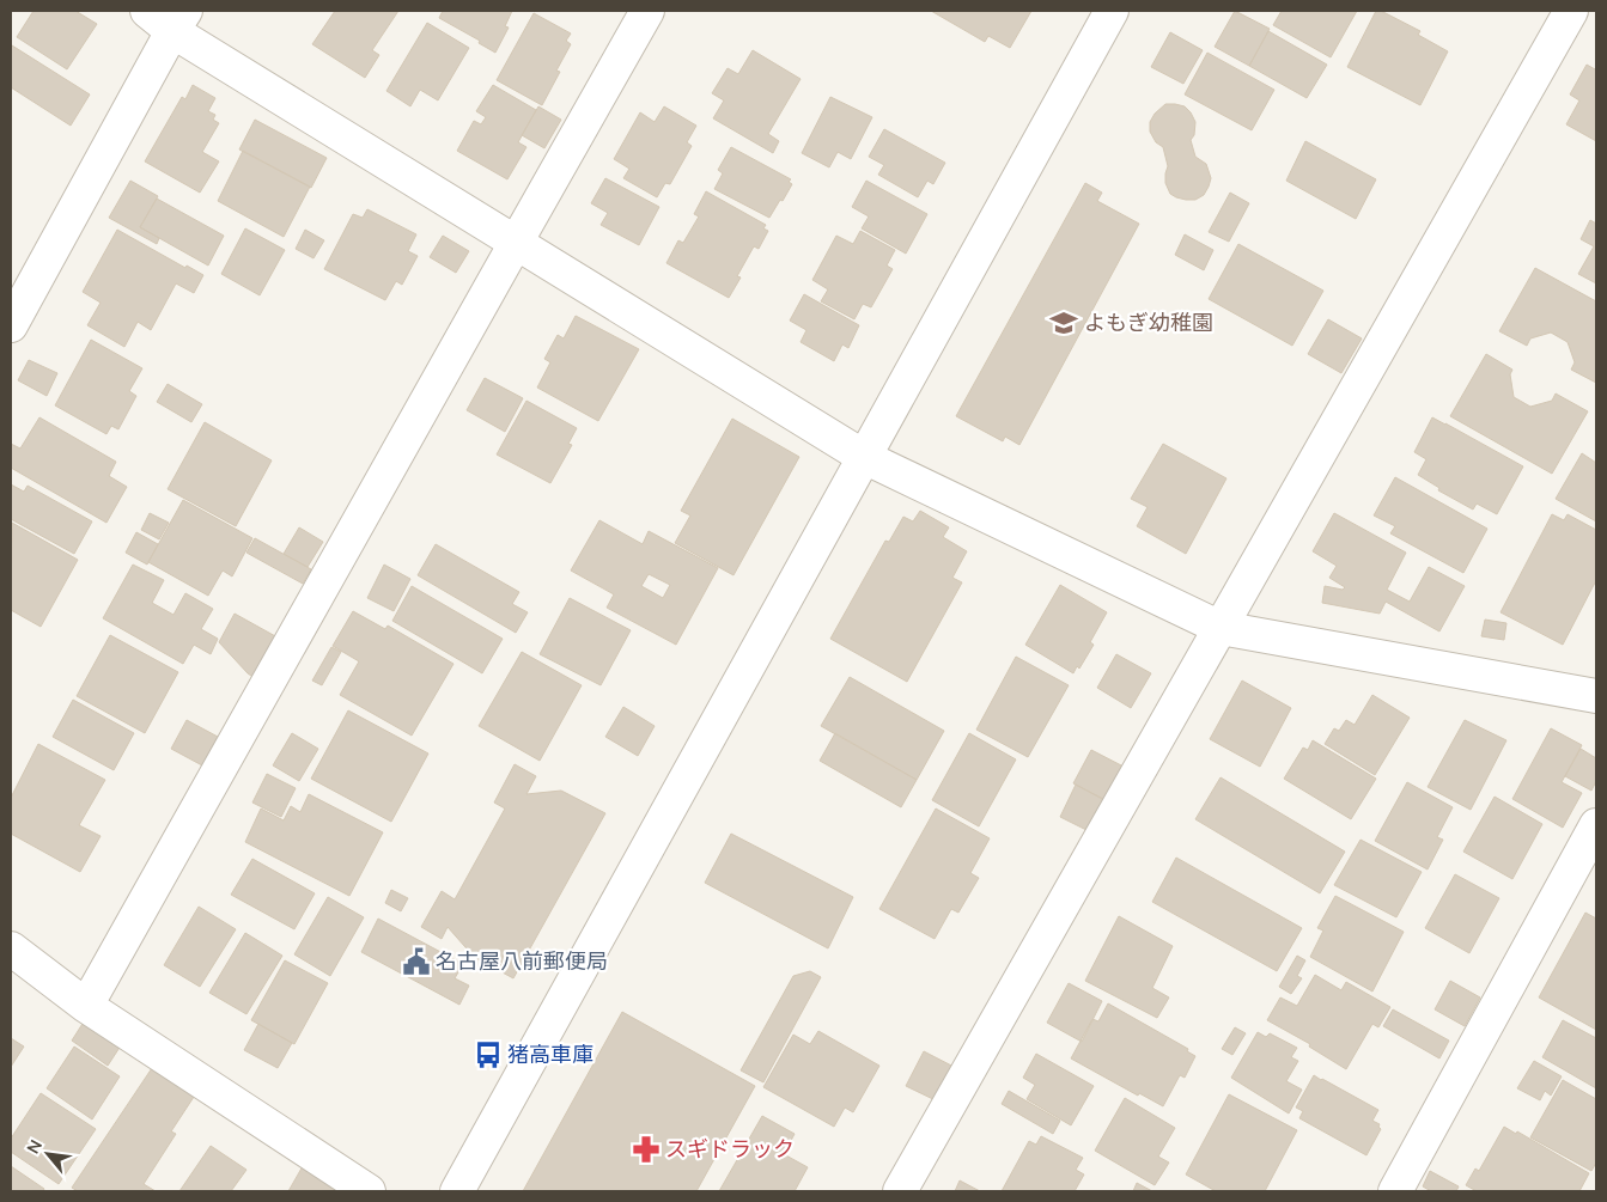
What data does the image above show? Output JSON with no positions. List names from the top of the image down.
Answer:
{
  "places": {
    "school or university": ["よもぎ幼稚園"],
    "public building": ["名古屋八前郵便局"],
    "bus stop": ["猪高車庫"],
    "pharmacy": ["スギドラック"]
  },
  "north": "top left"
}
